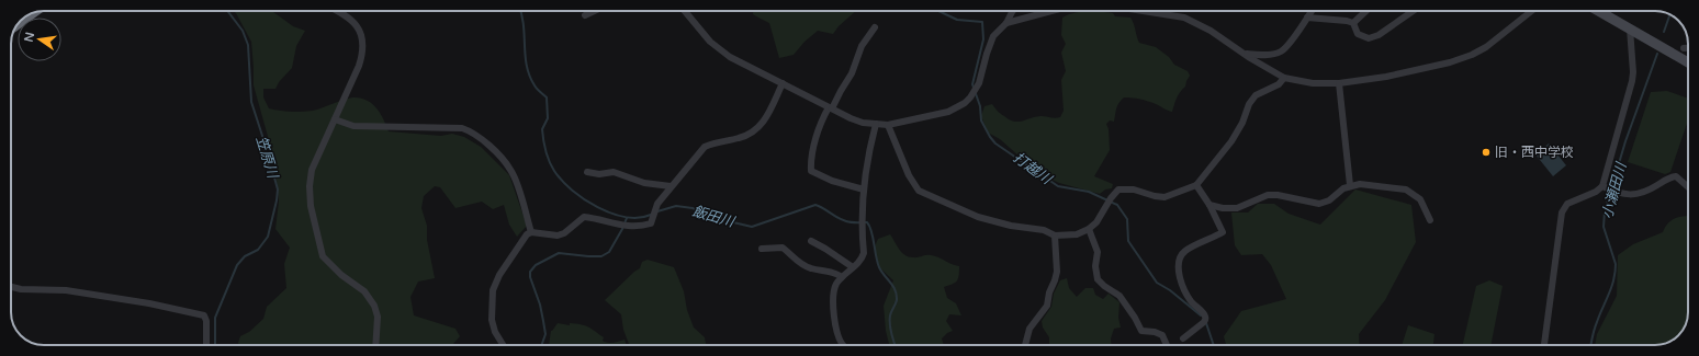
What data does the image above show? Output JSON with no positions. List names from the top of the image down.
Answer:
{
  "water": [
    "笠原川",
    "打越川",
    "小瀬田川",
    "飯田川"
  ],
  "places": ["旧・西中学校"],
  "north": "left"
}
